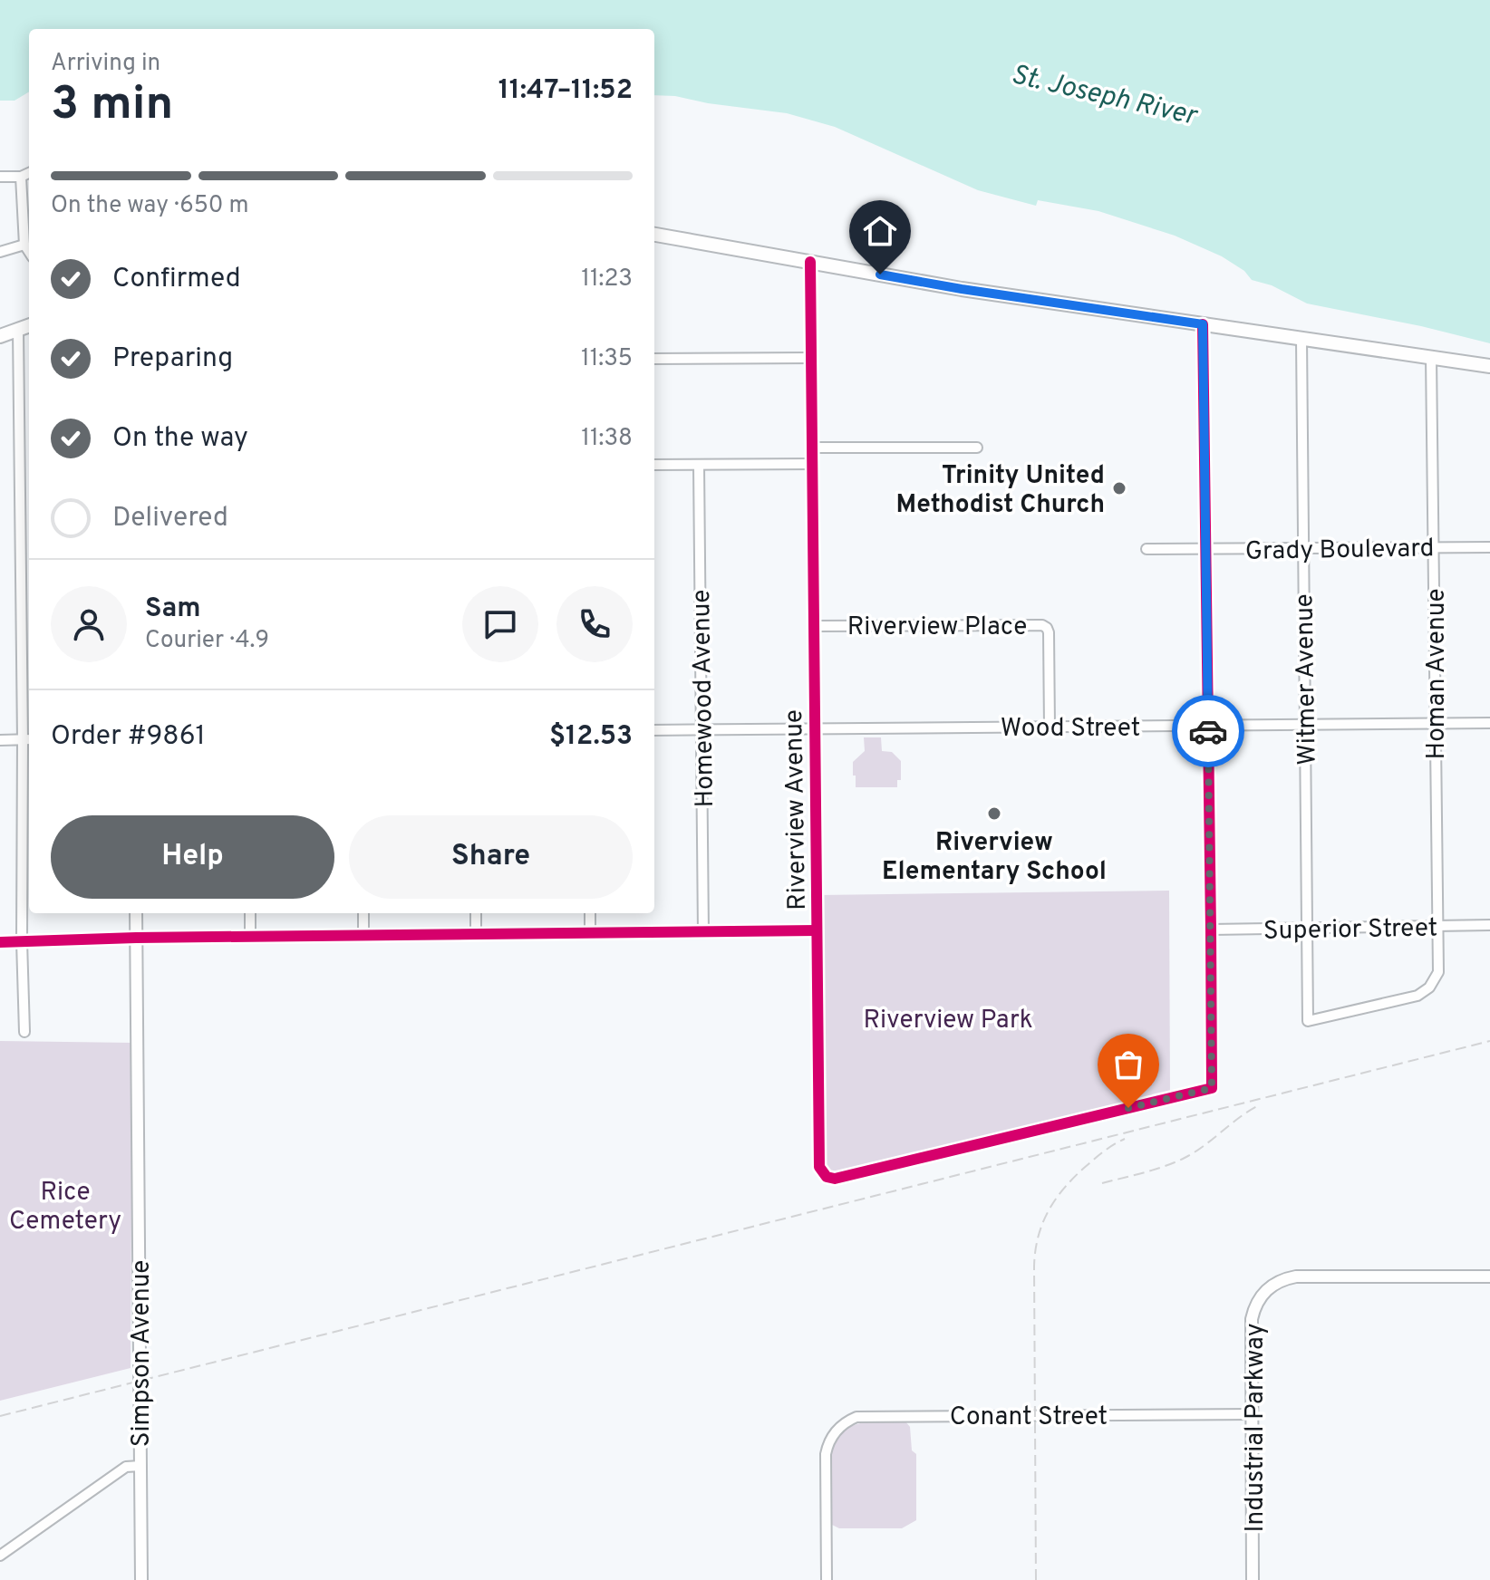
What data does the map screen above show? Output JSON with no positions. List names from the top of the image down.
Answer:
{
  "streets": {
    "street": [
      "Grady Boulevard",
      "Riverview Place",
      "Homan Avenue",
      "Witmer Avenue",
      "Homewood Avenue",
      "Wood Street",
      "Riverview Avenue",
      "Superior Street",
      "Simpson Avenue",
      "Conant Street",
      "Industrial Parkway"
    ]
  },
  "crossings": [
    ["Grady Boulevard", "Homan Avenue"],
    ["Grady Boulevard", "Witmer Avenue"],
    ["Riverview Place", "Wood Street"],
    ["Riverview Place", "Riverview Avenue"],
    ["Homan Avenue", "Witmer Avenue"],
    ["Homan Avenue", "Wood Street"],
    ["Homan Avenue", "Superior Street"],
    ["Witmer Avenue", "Wood Street"],
    ["Witmer Avenue", "Superior Street"],
    ["Homewood Avenue", "Wood Street"],
    ["Wood Street", "Riverview Avenue"],
    ["Riverview Avenue", "Superior Street"],
    ["Conant Street", "Industrial Parkway"]
  ],
  "water": ["St. Joseph River"],
  "parks": ["Riverview Park", "Rice Cemetery"],
  "places": ["Trinity United Methodist Church", "Riverview Elementary School"],
  "page": {
    "heading": ["3 min", "Arriving in", "11:47–11:52"],
    "panel": [
      "Sam",
      "Courier · 4.9",
      "Order #9861",
      "$12.53"
    ],
    "bar": "On the way · 650 m",
    "list": [
      ["Confirmed", "11:23"],
      ["Preparing", "11:35"],
      ["On the way", "11:38"],
      "Delivered"
    ],
    "buttons": ["Help", "Share"]
  }
}
